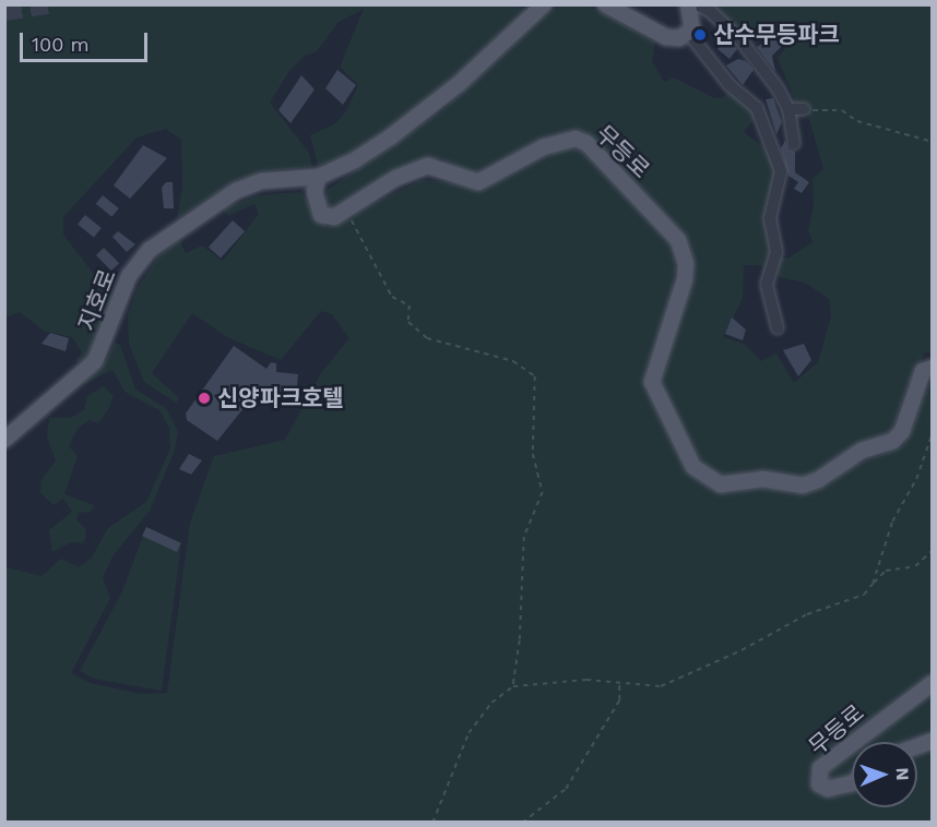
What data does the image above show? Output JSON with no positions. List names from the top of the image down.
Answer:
{
  "streets": {
    "main road": ["무등로", "지호로"]
  },
  "places": ["산수무등파크", "신양파크호텔"],
  "scale_bar": "100 m",
  "north": "right"
}
